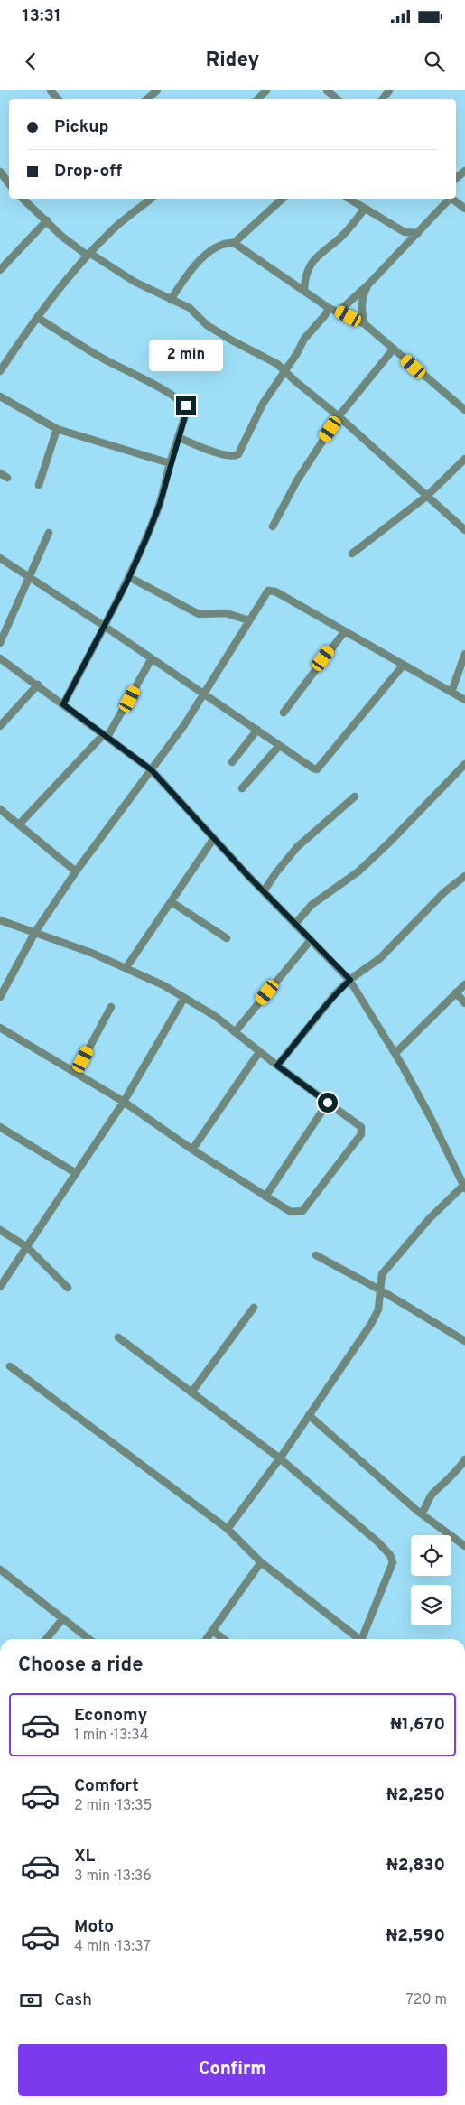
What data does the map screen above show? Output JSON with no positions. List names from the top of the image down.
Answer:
{
  "page": {
    "status": "13:31",
    "header": "Ridey",
    "banner": ["Pickup", "Drop-off"],
    "bubble": "2 min",
    "heading": "Choose a ride",
    "list": [
      {
        "name": "Economy",
        "note": "1 min · 13:34",
        "value": "₦1,670"
      },
      {
        "name": "Comfort",
        "note": "2 min · 13:35",
        "value": "₦2,250"
      },
      {
        "name": "XL",
        "note": "3 min · 13:36",
        "value": "₦2,830"
      },
      {
        "name": "Moto",
        "note": "4 min · 13:37",
        "value": "₦2,590"
      }
    ],
    "pay": ["Cash", "720 m"],
    "buttons": "Confirm"
  }
}
